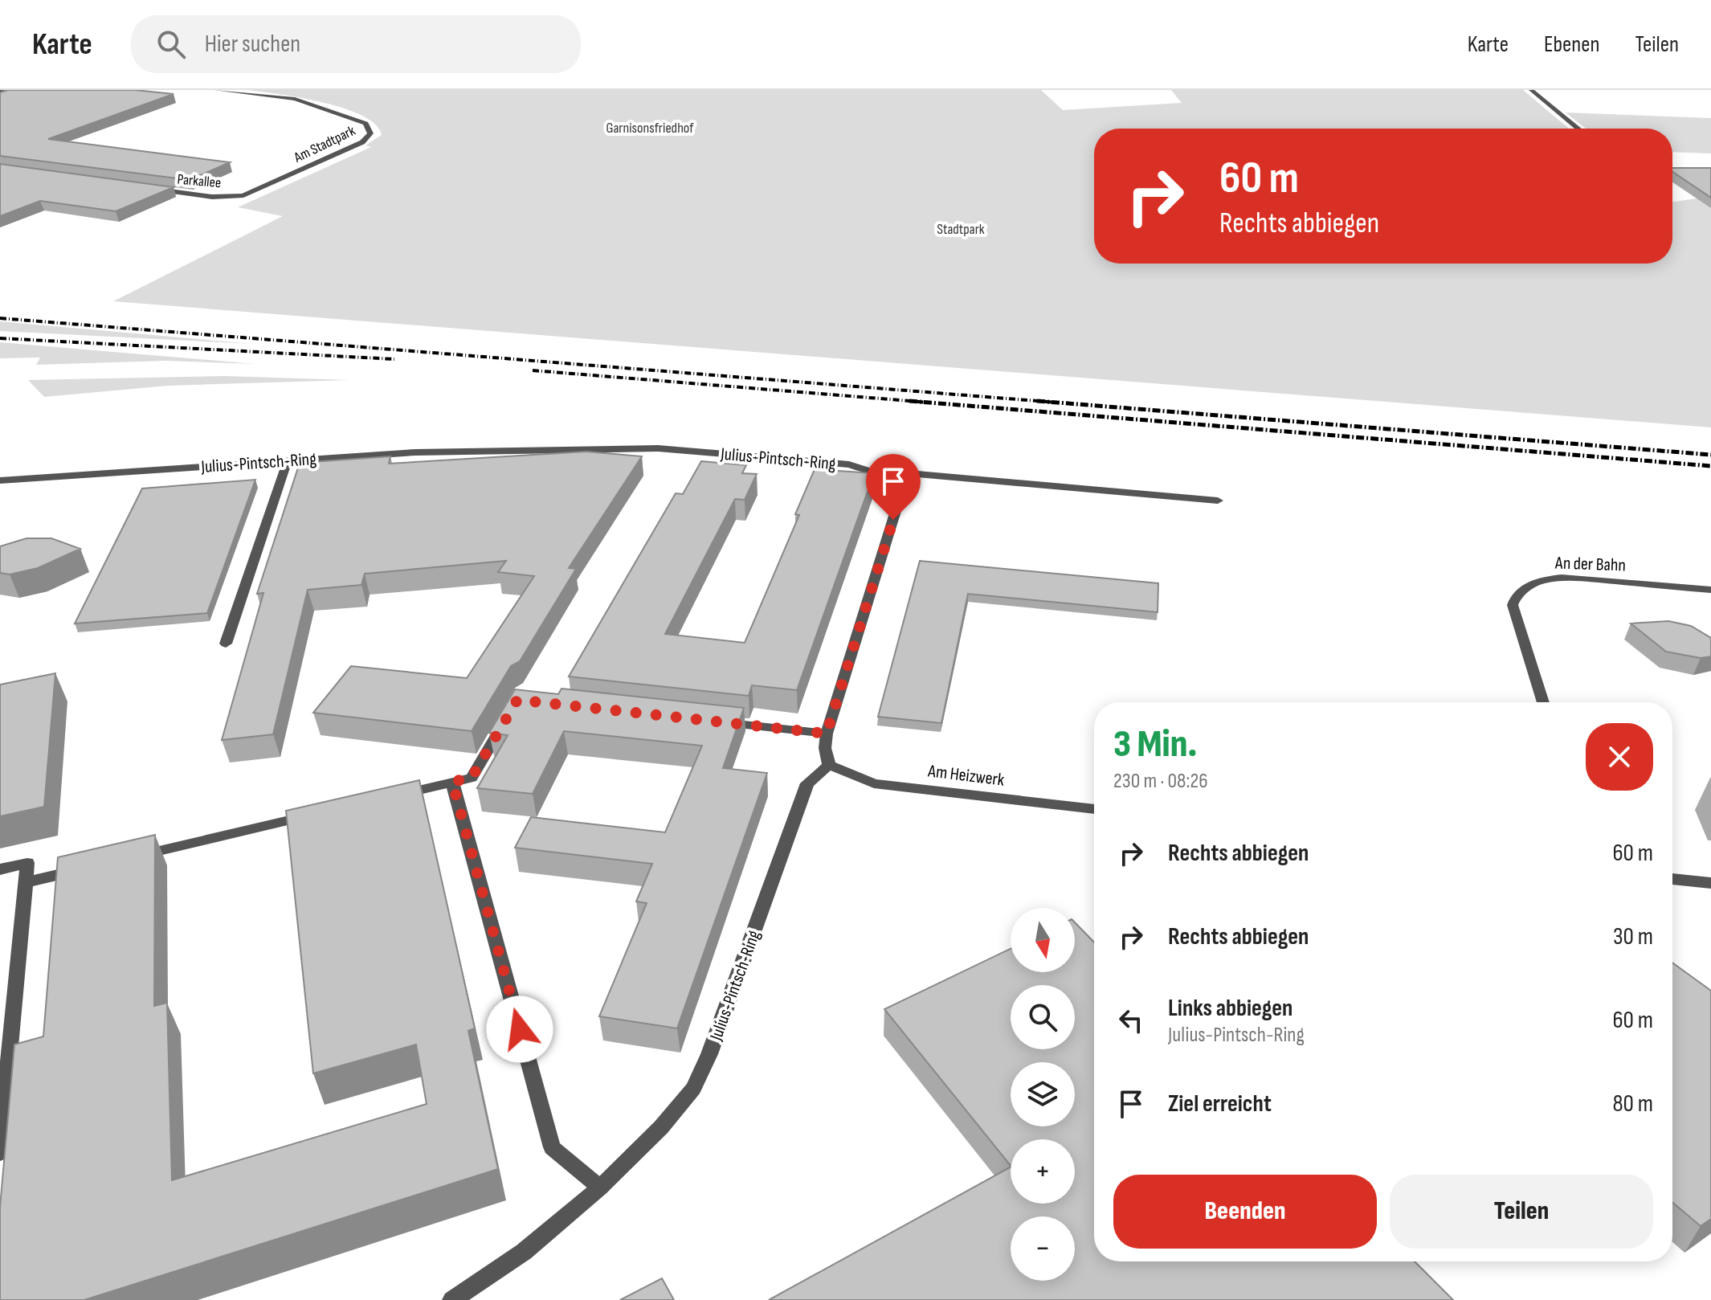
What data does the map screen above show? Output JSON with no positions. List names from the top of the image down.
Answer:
{
  "streets": {
    "street": [
      "Am Stadtpark",
      "Parkallee",
      "Julius-Pintsch-Ring",
      "An der Bahn",
      "Am Heizwerk"
    ]
  },
  "crossings": [
    ["Am Stadtpark", "Parkallee"],
    ["Julius-Pintsch-Ring", "Am Heizwerk"]
  ],
  "parks": ["Garnisonsfriedhof", "Stadtpark"],
  "north": "bottom",
  "page": {
    "header": "Karte",
    "search": "Hier suchen",
    "nav": ["Karte", "Ebenen", "Teilen"],
    "turn": ["60 m", "Rechts abbiegen"],
    "heading": ["3 Min.", "230 m · 08:26"],
    "list": [
      {
        "name": "Rechts abbiegen",
        "value": "60 m"
      },
      {
        "name": "Rechts abbiegen",
        "value": "30 m"
      },
      {
        "name": "Links abbiegen",
        "note": "Julius-Pintsch-Ring",
        "value": "60 m"
      },
      {
        "name": "Ziel erreicht",
        "value": "80 m"
      }
    ],
    "map_buttons": ["+", "−"],
    "buttons": ["Beenden", "Teilen"]
  }
}
